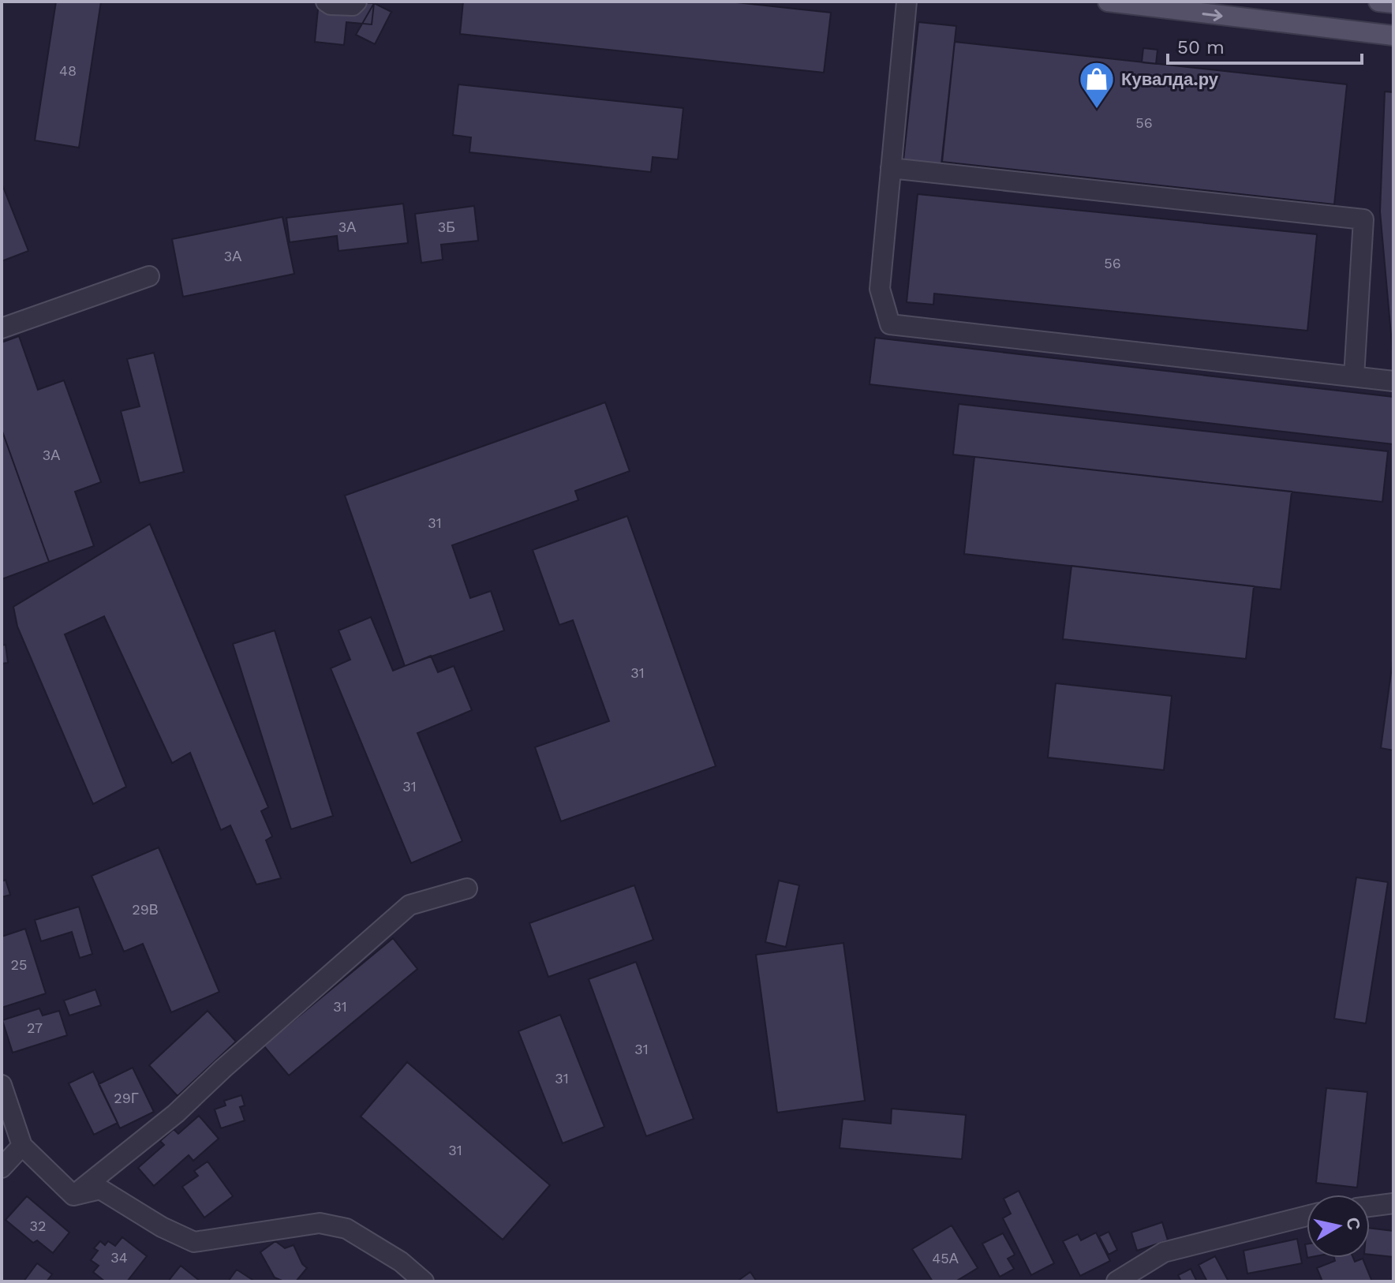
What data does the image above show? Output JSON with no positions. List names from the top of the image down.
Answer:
{
  "places": {
    "shop": ["Кувалда.ру"]
  },
  "house_numbers": [
    "48",
    "56",
    "3А",
    "3Б",
    "3А",
    "56",
    "3А",
    "31",
    "31",
    "31",
    "29В",
    "25",
    "31",
    "27",
    "31",
    "31",
    "29Г",
    "31",
    "32",
    "34",
    "45А"
  ],
  "scale_bar": "50 m",
  "north": "right"
}
